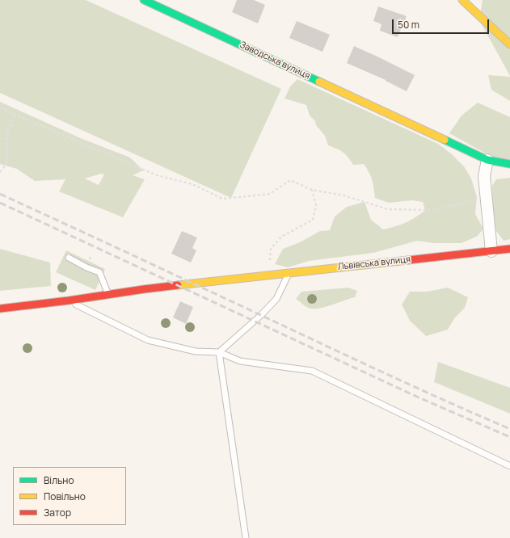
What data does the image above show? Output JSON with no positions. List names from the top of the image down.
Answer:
{
  "streets": {
    "main road": ["Заводська вулиця", "Львівська вулиця"]
  },
  "legend": ["Вільно", "Повільно", "Затор"],
  "scale_bar": "50 m"
}
